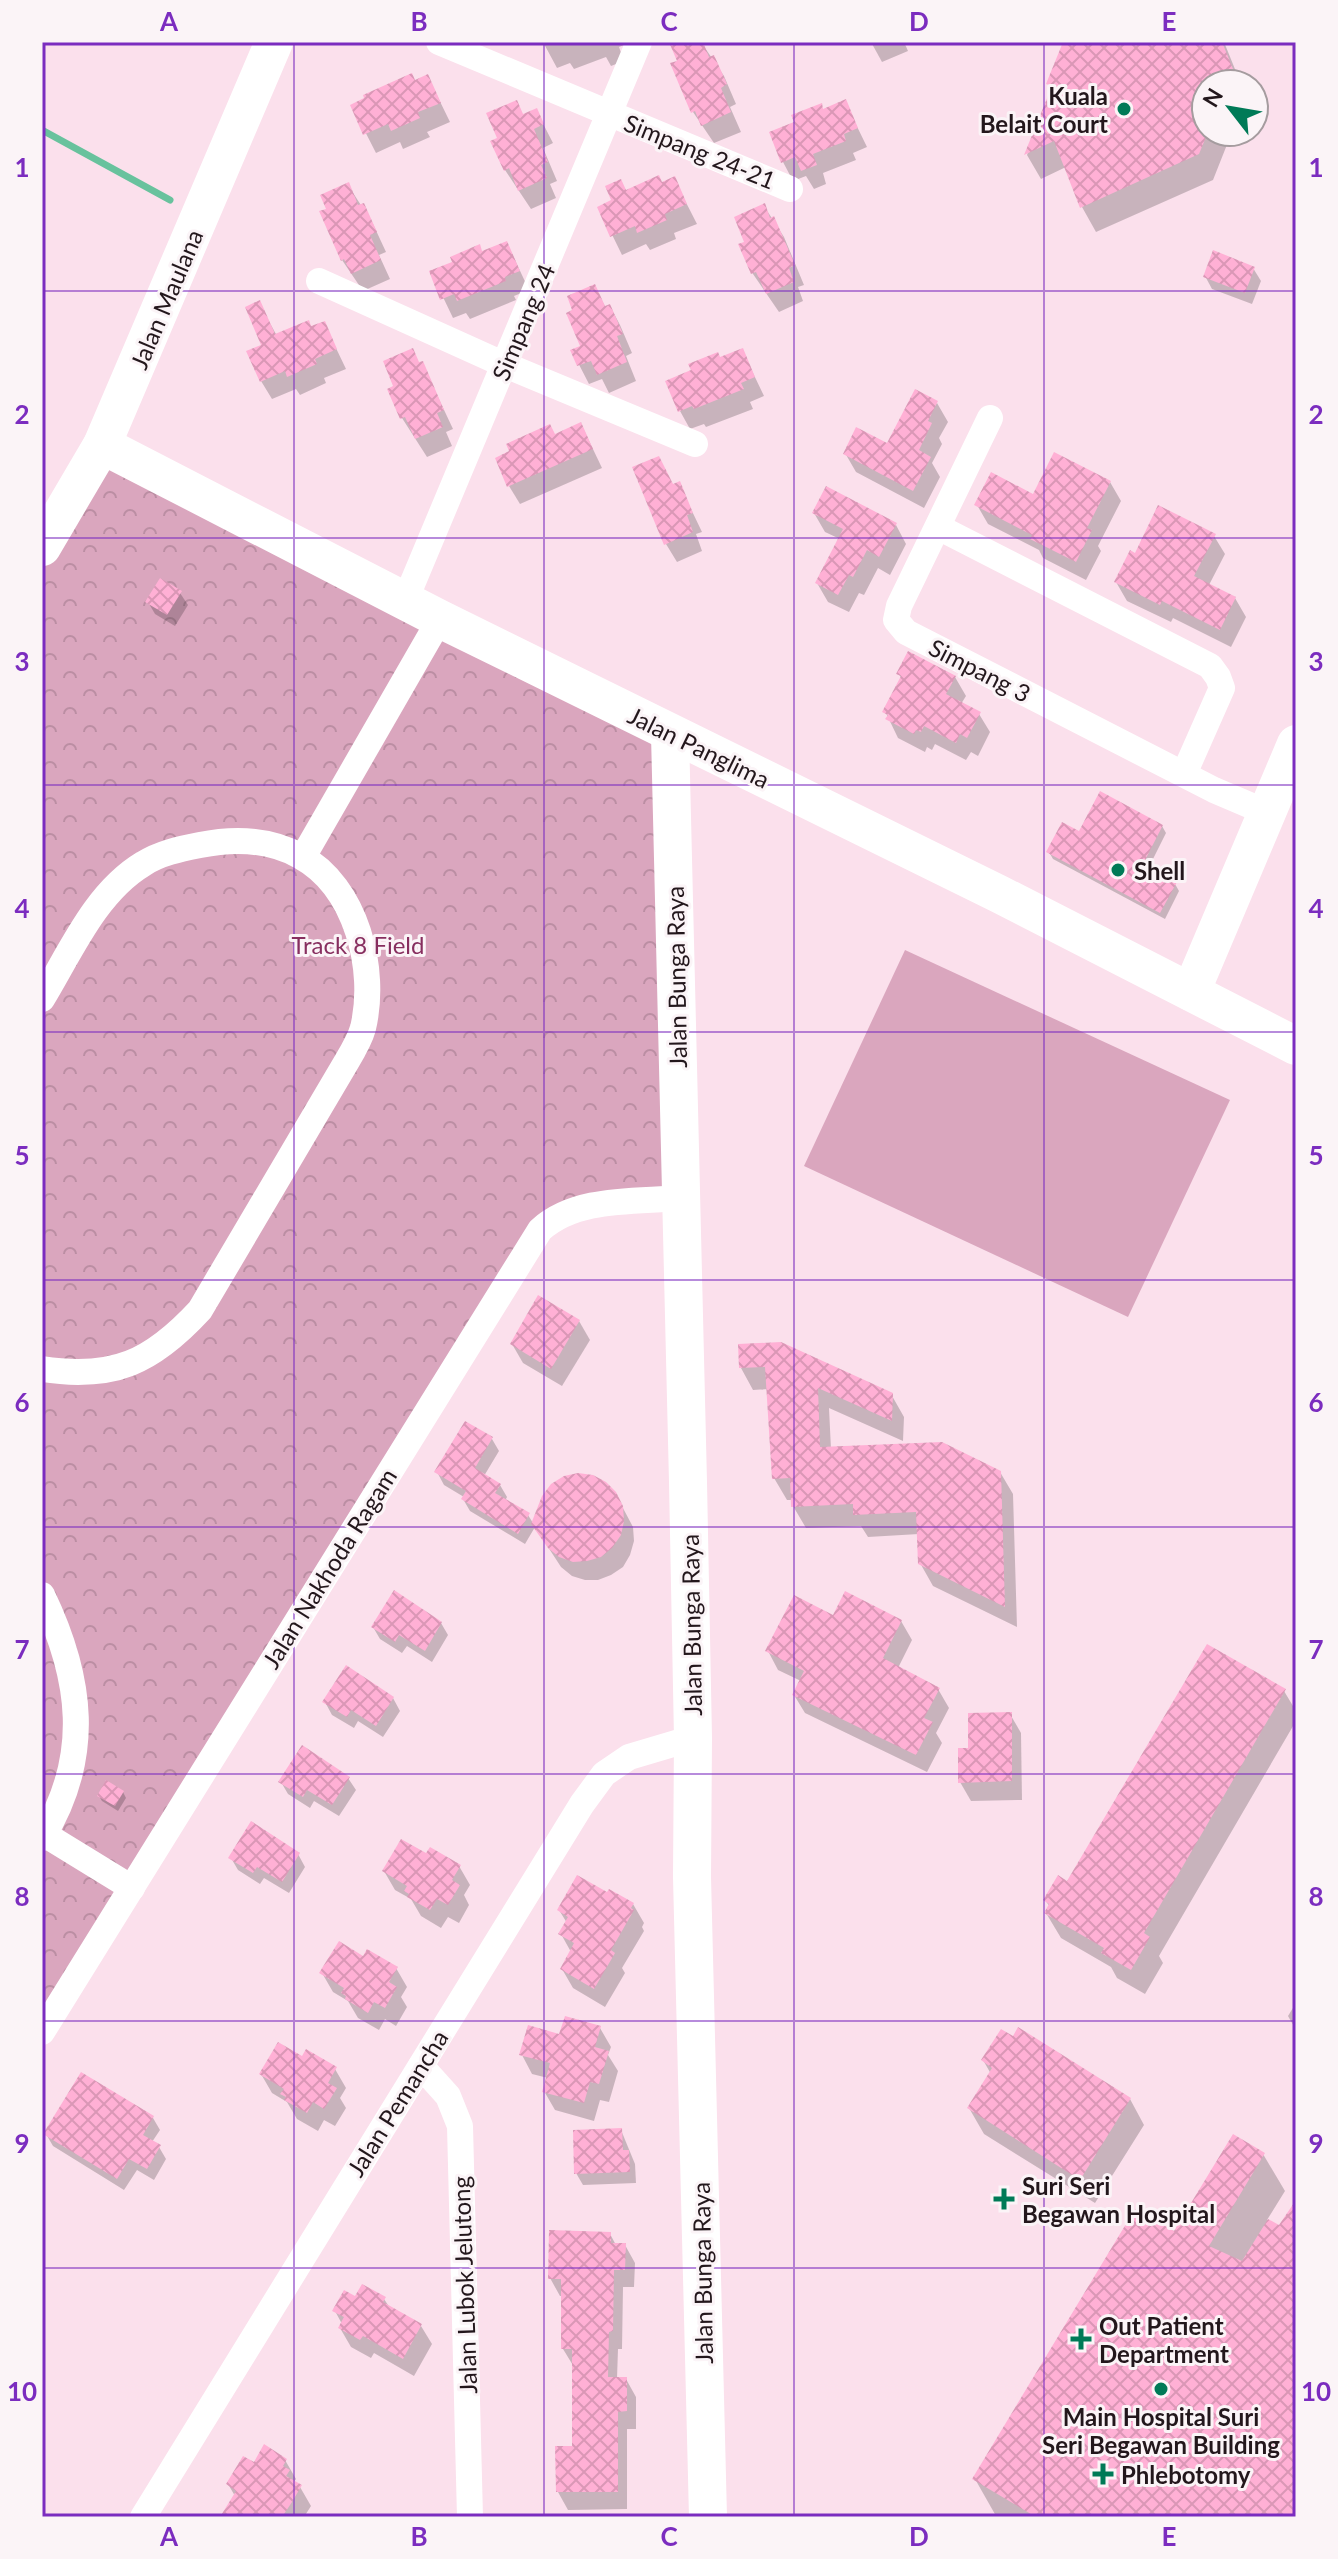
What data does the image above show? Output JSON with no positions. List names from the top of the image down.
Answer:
{
  "streets": {
    "street": [
      "Simpang 24-21",
      "Jalan Maulana",
      "Simpang 24",
      "Simpang 3",
      "Jalan Panglima",
      "Jalan Bunga Raya",
      "Jalan Nakhoda Ragam",
      "Jalan Pemancha",
      "Jalan Lubok Jelutong"
    ]
  },
  "crossings": [
    ["Simpang 24-21", "Simpang 24"],
    ["Jalan Maulana", "Jalan Panglima"],
    ["Simpang 24", "Jalan Panglima"],
    ["Jalan Panglima", "Jalan Bunga Raya"],
    ["Jalan Bunga Raya", "Jalan Nakhoda Ragam"],
    ["Jalan Bunga Raya", "Jalan Pemancha"],
    ["Jalan Pemancha", "Jalan Lubok Jelutong"]
  ],
  "parks": ["Track 8 Field"],
  "places": {
    "other": ["Kuala Belait Court", "Shell", "Main Hospital Suri Seri Begawan Building"],
    "health": ["Suri Seri Begawan Hospital", "Out Patient Department", "Phlebotomy"]
  },
  "north": "top left",
  "grid": {
    "columns": [
      "A",
      "B",
      "C",
      "D",
      "E"
    ],
    "rows": [
      "1",
      "2",
      "3",
      "4",
      "5",
      "6",
      "7",
      "8",
      "9",
      "10"
    ]
  }
}
